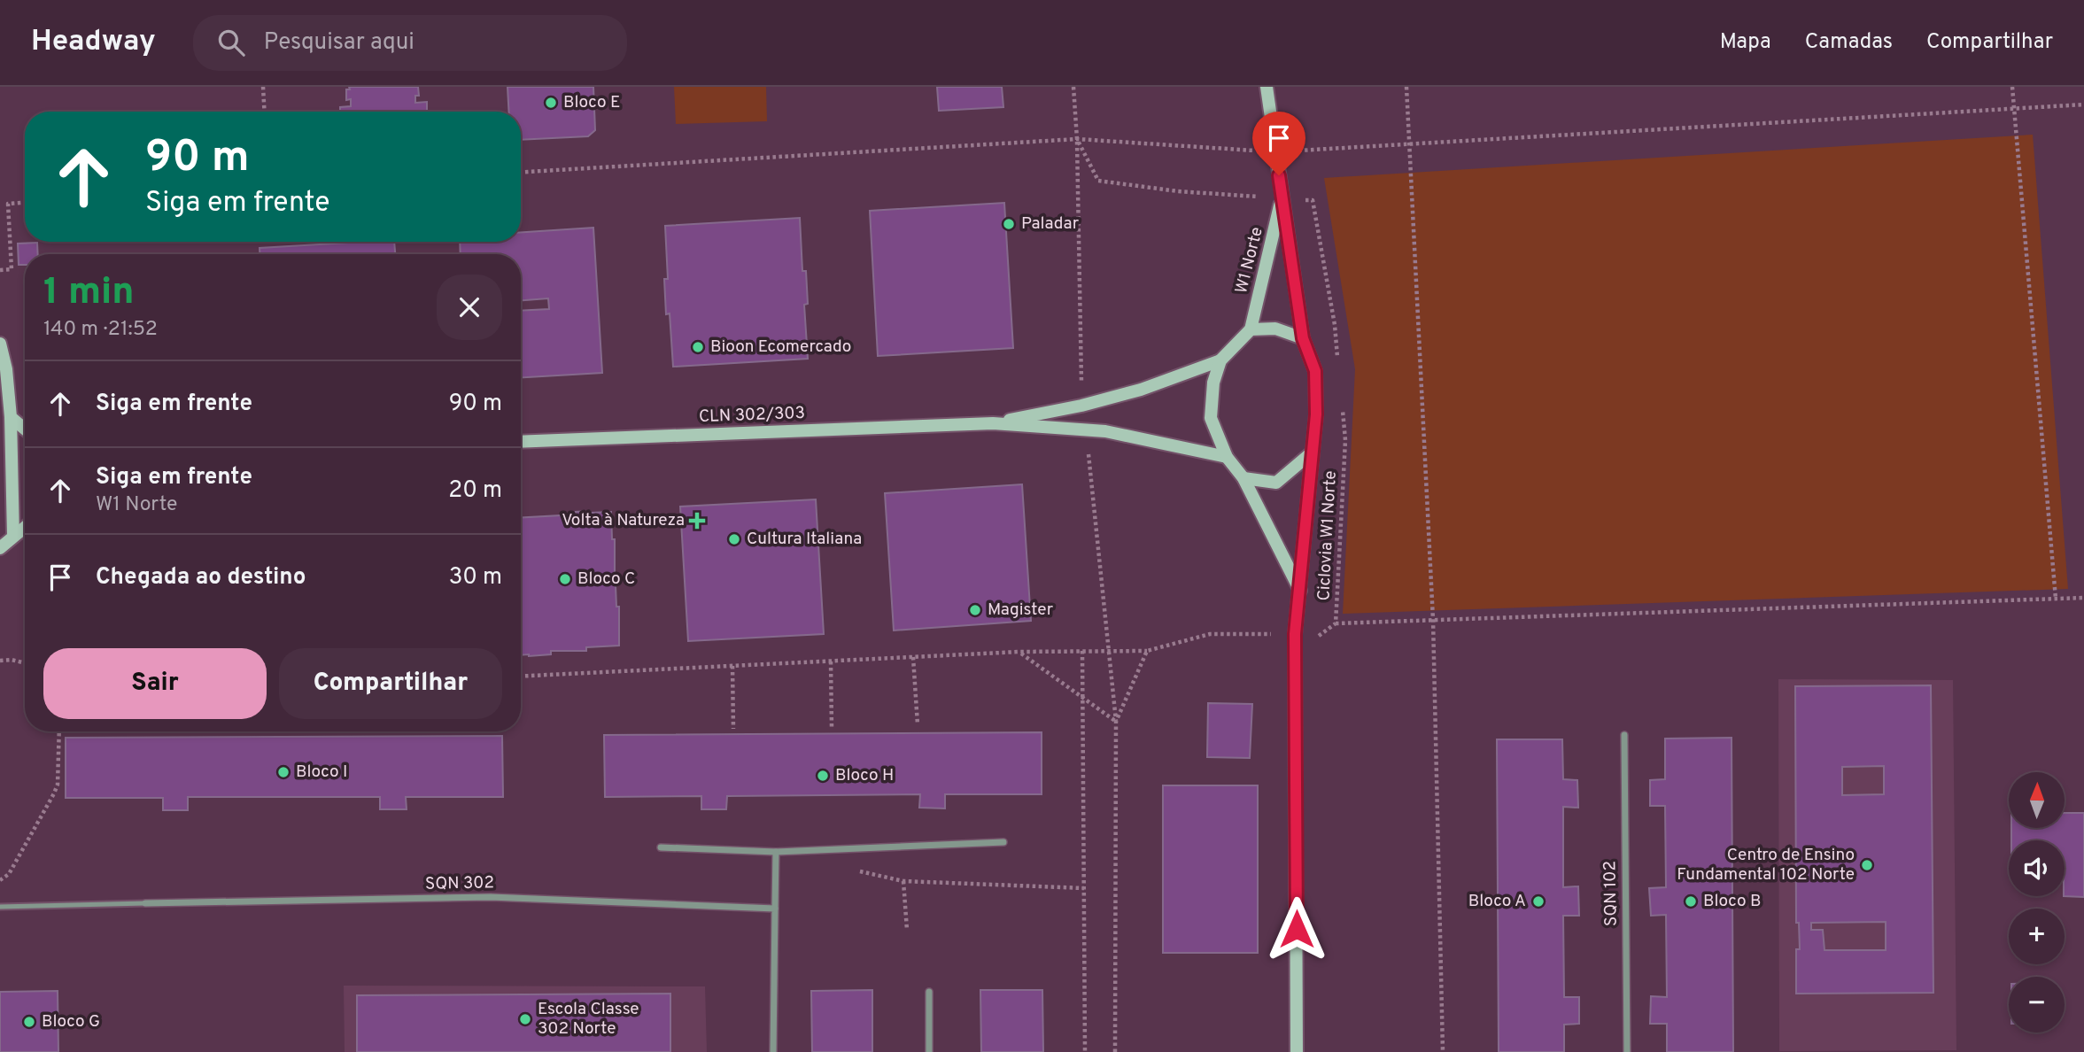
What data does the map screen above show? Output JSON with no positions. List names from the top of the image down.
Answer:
{
  "streets": {
    "street": [
      "W1 Norte",
      "CLN 302/303",
      "SQN 302",
      "SQN 102"
    ],
    "path": ["Ciclovia W1 Norte"]
  },
  "crossings": [
    ["W1 Norte", "CLN 302/303"]
  ],
  "places": {
    "other": [
      "Bloco E",
      "Paladar",
      "Bioon Ecomercado",
      "Cultura Italiana",
      "Bloco C",
      "Magister",
      "Bloco I",
      "Bloco H",
      "Centro de Ensino Fundamental 102 Norte",
      "Bloco A",
      "Bloco B",
      "Escola Classe 302 Norte",
      "Bloco G"
    ],
    "health": ["Volta à Natureza"]
  },
  "north": "top",
  "page": {
    "header": "Headway",
    "search": "Pesquisar aqui",
    "nav": ["Mapa", "Camadas", "Compartilhar"],
    "turn": ["90 m", "Siga em frente"],
    "heading": ["1 min", "140 m · 21:52"],
    "list": [
      {
        "name": "Siga em frente",
        "value": "90 m"
      },
      {
        "name": "Siga em frente",
        "note": "W1 Norte",
        "value": "20 m"
      },
      {
        "name": "Chegada ao destino",
        "value": "30 m"
      }
    ],
    "buttons": ["Sair", "Compartilhar"],
    "map_buttons": ["+", "−"]
  }
}
